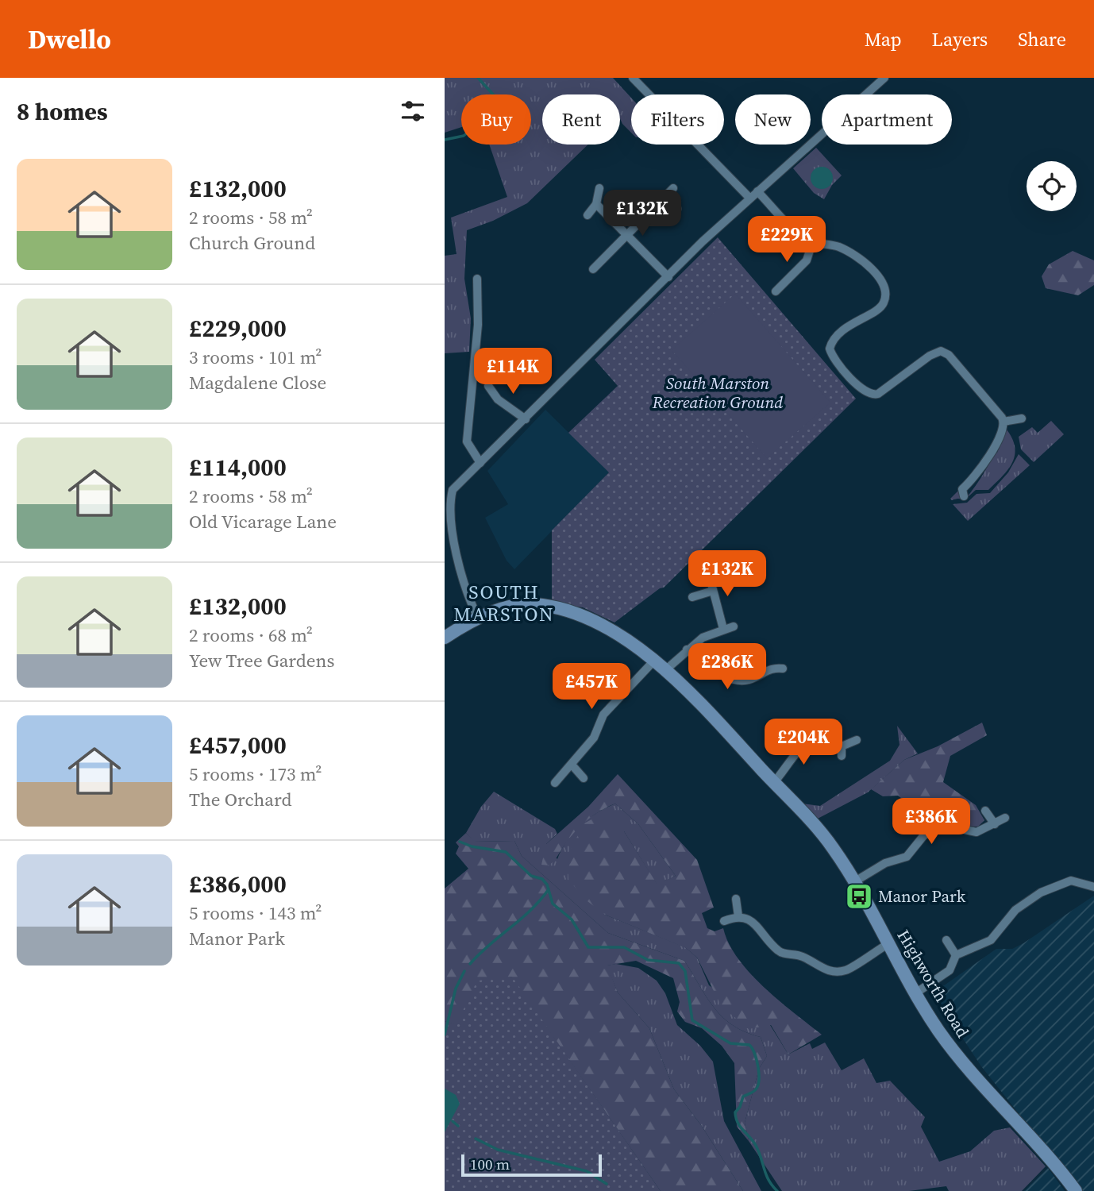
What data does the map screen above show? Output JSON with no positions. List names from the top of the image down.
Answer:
{
  "streets": {
    "street": ["Highworth Road"]
  },
  "districts": ["SOUTH MARSTON"],
  "parks": ["South Marston Recreation Ground"],
  "places": {
    "bus stop": ["Manor Park"]
  },
  "scale_bar": "100 m",
  "page": {
    "header": "Dwello",
    "nav": ["Map", "Layers", "Share"],
    "heading": "8 homes",
    "chip": [
      "Buy",
      "Rent",
      "Filters",
      "New",
      "Apartment"
    ],
    "list": [
      {
        "name": "£132,000",
        "note": "2 rooms · 58 m² · Church Ground"
      },
      {
        "name": "£229,000",
        "note": "3 rooms · 101 m² · Magdalene Close"
      },
      {
        "name": "£114,000",
        "note": "2 rooms · 58 m² · Old Vicarage Lane"
      },
      {
        "name": "£132,000",
        "note": "2 rooms · 68 m² · Yew Tree Gardens"
      },
      {
        "name": "£457,000",
        "note": "5 rooms · 173 m² · The Orchard"
      },
      {
        "name": "£386,000",
        "note": "5 rooms · 143 m² · Manor Park"
      }
    ],
    "price": [
      "£132K",
      "£229K",
      "£114K",
      "£132K",
      "£286K",
      "£457K",
      "£204K",
      "£386K"
    ],
    "scale": "100 m"
  }
}
